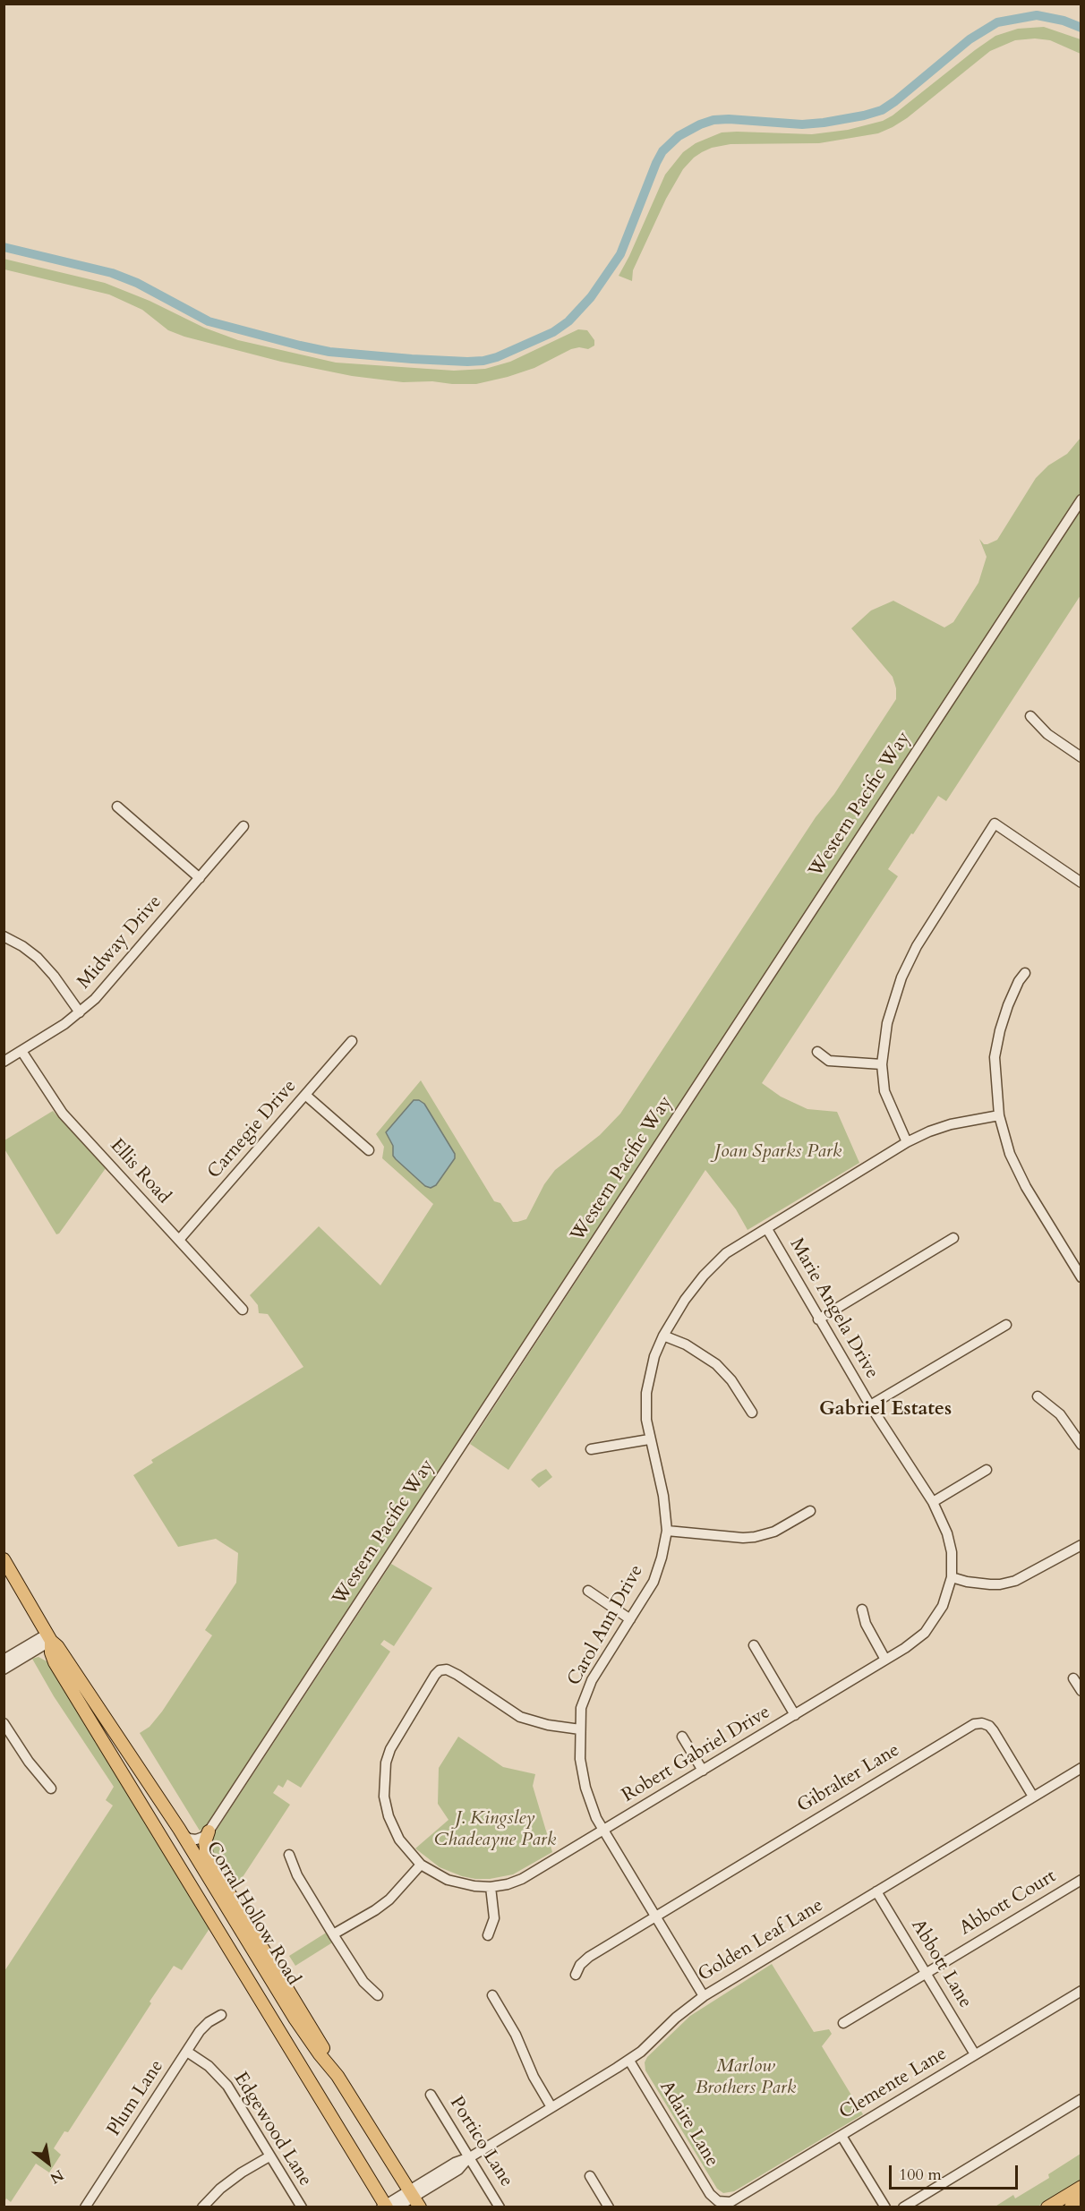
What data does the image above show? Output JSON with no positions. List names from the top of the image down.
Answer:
{
  "streets": {
    "main road": ["Corral Hollow Road"],
    "street": [
      "Western Pacific Way",
      "Midway Drive",
      "Carnegie Drive",
      "Ellis Road",
      "Marie Angela Drive",
      "Carol Ann Drive",
      "Robert Gabriel Drive",
      "Gibralter Lane",
      "Abbott Court",
      "Golden Leaf Lane",
      "Abbott Lane",
      "Clemente Lane",
      "Plum Lane",
      "Adaire Lane",
      "Edgewood Lane",
      "Portico Lane"
    ]
  },
  "crossings": [
    ["Midway Drive", "Ellis Road"],
    ["Carnegie Drive", "Ellis Road"],
    ["Marie Angela Drive", "Carol Ann Drive"],
    ["Marie Angela Drive", "Robert Gabriel Drive"],
    ["Carol Ann Drive", "Robert Gabriel Drive"],
    ["Carol Ann Drive", "Gibralter Lane"],
    ["Carol Ann Drive", "Golden Leaf Lane"],
    ["Gibralter Lane", "Golden Leaf Lane"],
    ["Abbott Court", "Abbott Lane"],
    ["Corral Hollow Road", "Golden Leaf Lane"],
    ["Golden Leaf Lane", "Abbott Lane"],
    ["Golden Leaf Lane", "Adaire Lane"],
    ["Golden Leaf Lane", "Portico Lane"],
    ["Abbott Lane", "Clemente Lane"],
    ["Clemente Lane", "Adaire Lane"],
    ["Plum Lane", "Edgewood Lane"]
  ],
  "districts": ["Gabriel Estates"],
  "parks": ["Joan Sparks Park", "J. Kingsley Chadeayne Park", "Marlow Brothers Park"],
  "scale_bar": "100 m",
  "north": "bottom right"
}
